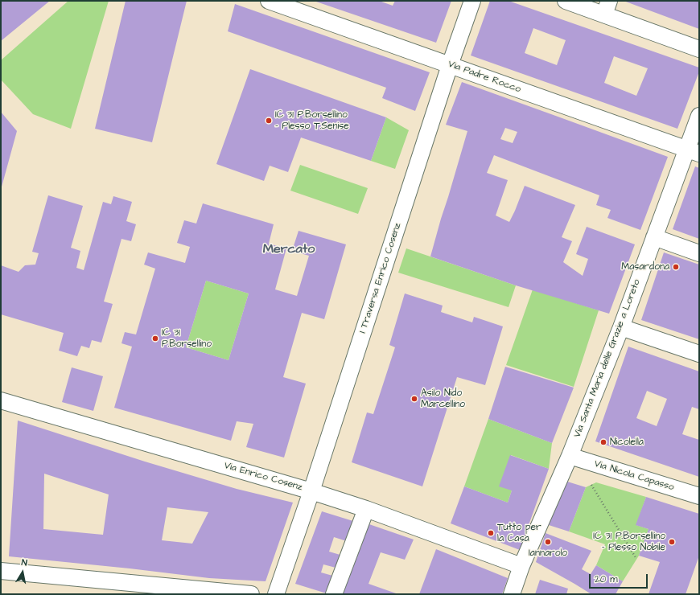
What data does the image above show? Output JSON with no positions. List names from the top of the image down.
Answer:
{
  "streets": {
    "street": [
      "Via Padre Rocco",
      "I Traversa Enrico Cosenz",
      "Via Santa Maria delle Grazie a Loreto",
      "Via Nicola Capasso",
      "Via Enrico Cosenz"
    ]
  },
  "crossings": [
    ["Via Padre Rocco", "I Traversa Enrico Cosenz"],
    ["Via Padre Rocco", "Via Santa Maria delle Grazie a Loreto"],
    ["I Traversa Enrico Cosenz", "Via Enrico Cosenz"],
    ["Via Santa Maria delle Grazie a Loreto", "Via Nicola Capasso"],
    ["Via Santa Maria delle Grazie a Loreto", "Via Enrico Cosenz"]
  ],
  "districts": ["Mercato"],
  "places": [
    "IC 31 P.Borsellino - Plesso T.Senise",
    "Masardona",
    "IC 31 P.Borsellino",
    "Asilo Nido Marcellino",
    "Nicolella",
    "Tutto per la Casa",
    "Iannarolo",
    "IC 31 P.Borsellino - Plesso Nobile"
  ],
  "scale_bar": "20 m",
  "north": "top"
}
